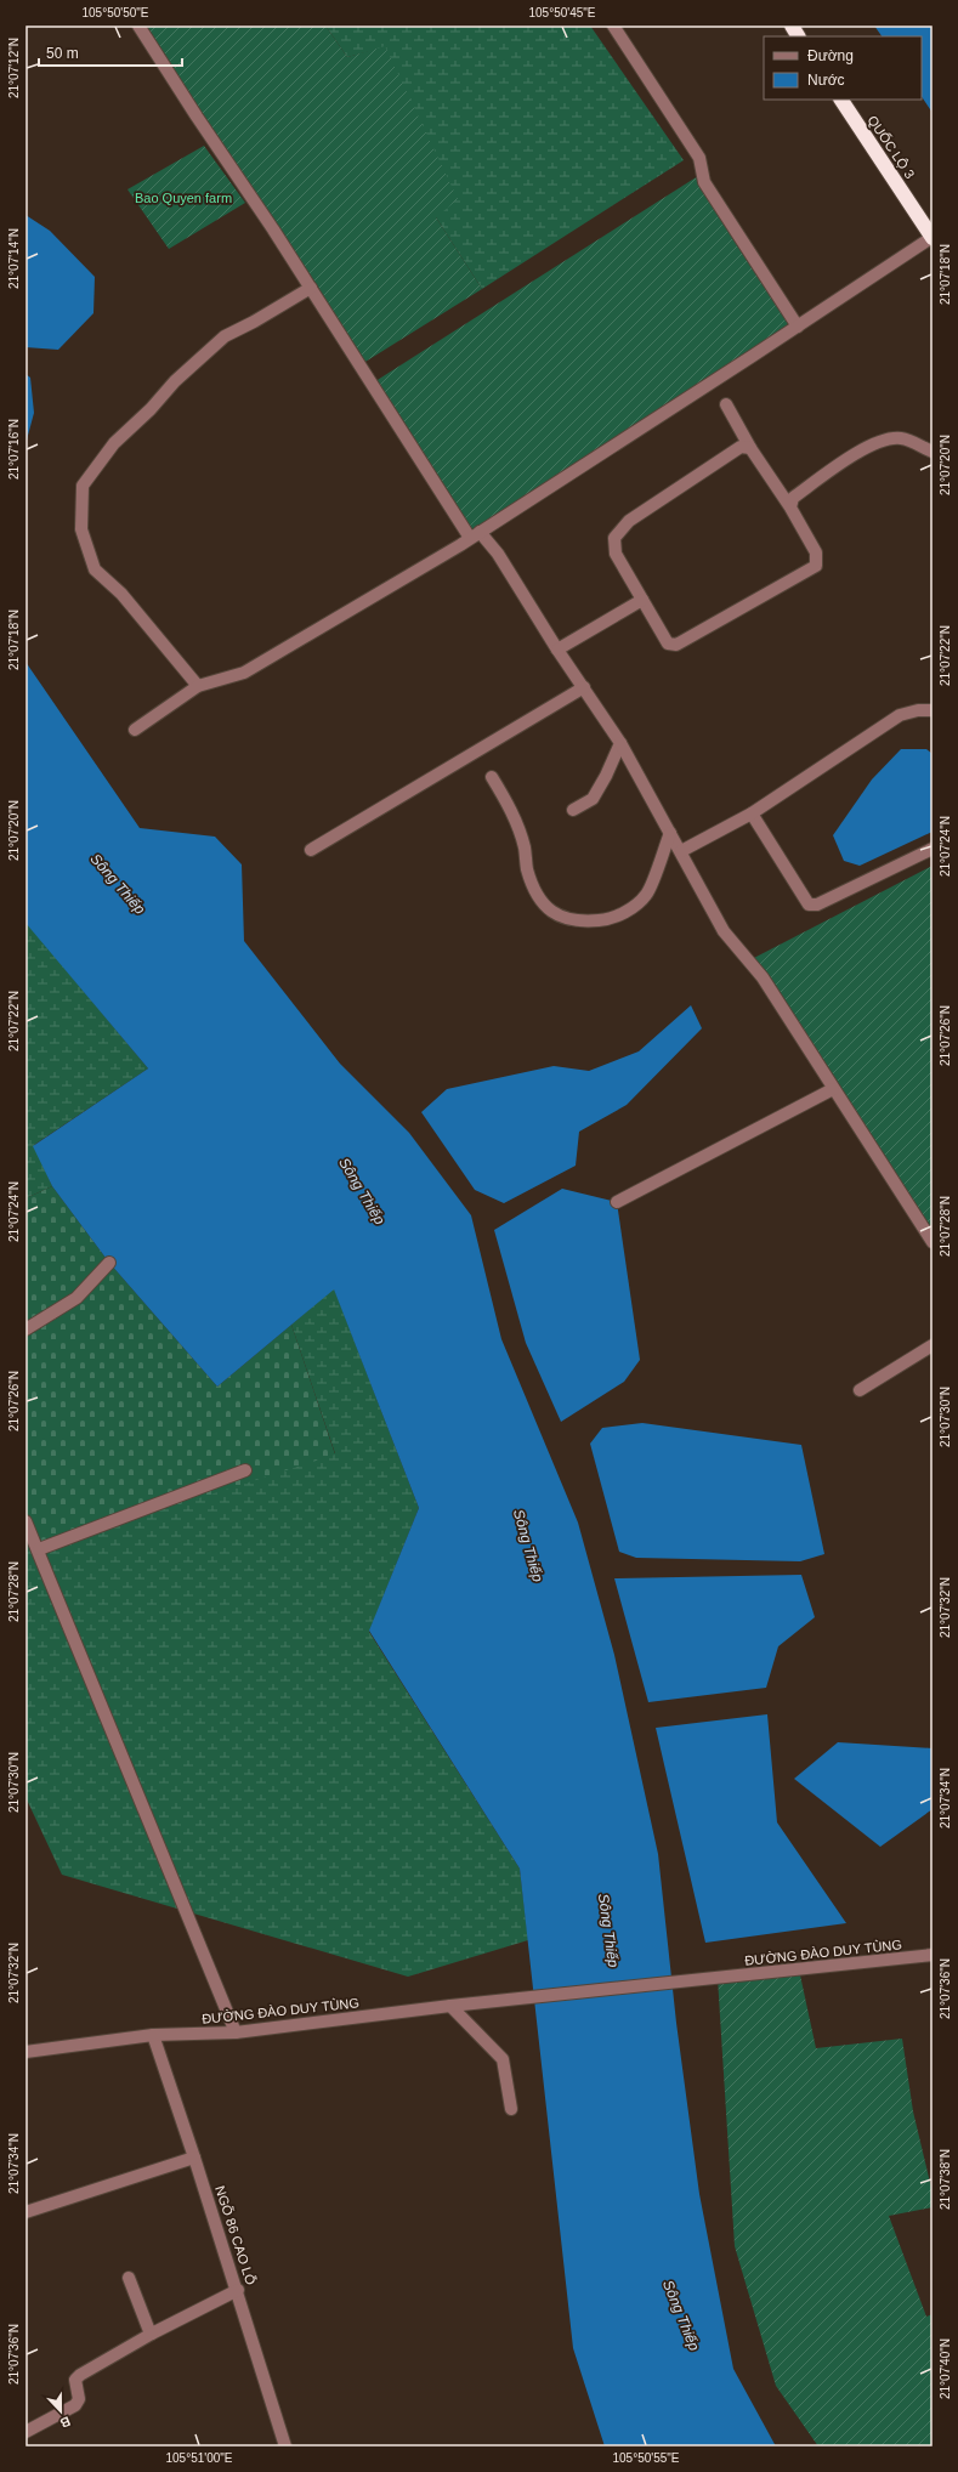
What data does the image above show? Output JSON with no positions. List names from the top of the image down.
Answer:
{
  "streets": {
    "highway": ["QUỐC LỘ 3"],
    "street": ["ĐƯỜNG ĐÀO DUY TÙNG", "NGÕ 86 CAO LỖ"]
  },
  "crossings": [
    ["ĐƯỜNG ĐÀO DUY TÙNG", "NGÕ 86 CAO LỖ"]
  ],
  "water": ["Sông Thiếp"],
  "parks": ["Bao Quyen farm"],
  "legend": ["Đường", "Nước"],
  "scale_bar": "50 m",
  "north": "bottom",
  "coordinates": [
    "105°50'50\"E",
    "105°50'45\"E",
    "21°07'12\"N",
    "21°07'14\"N",
    "21°07'18\"N",
    "21°07'16\"N",
    "21°07'20\"N",
    "21°07'22\"N",
    "21°07'24\"N",
    "21°07'26\"N",
    "21°07'28\"N",
    "21°07'30\"N",
    "21°07'32\"N",
    "21°07'34\"N",
    "21°07'36\"N",
    "21°07'38\"N",
    "21°07'40\"N",
    "105°51'00\"E",
    "105°50'55\"E"
  ]
}
